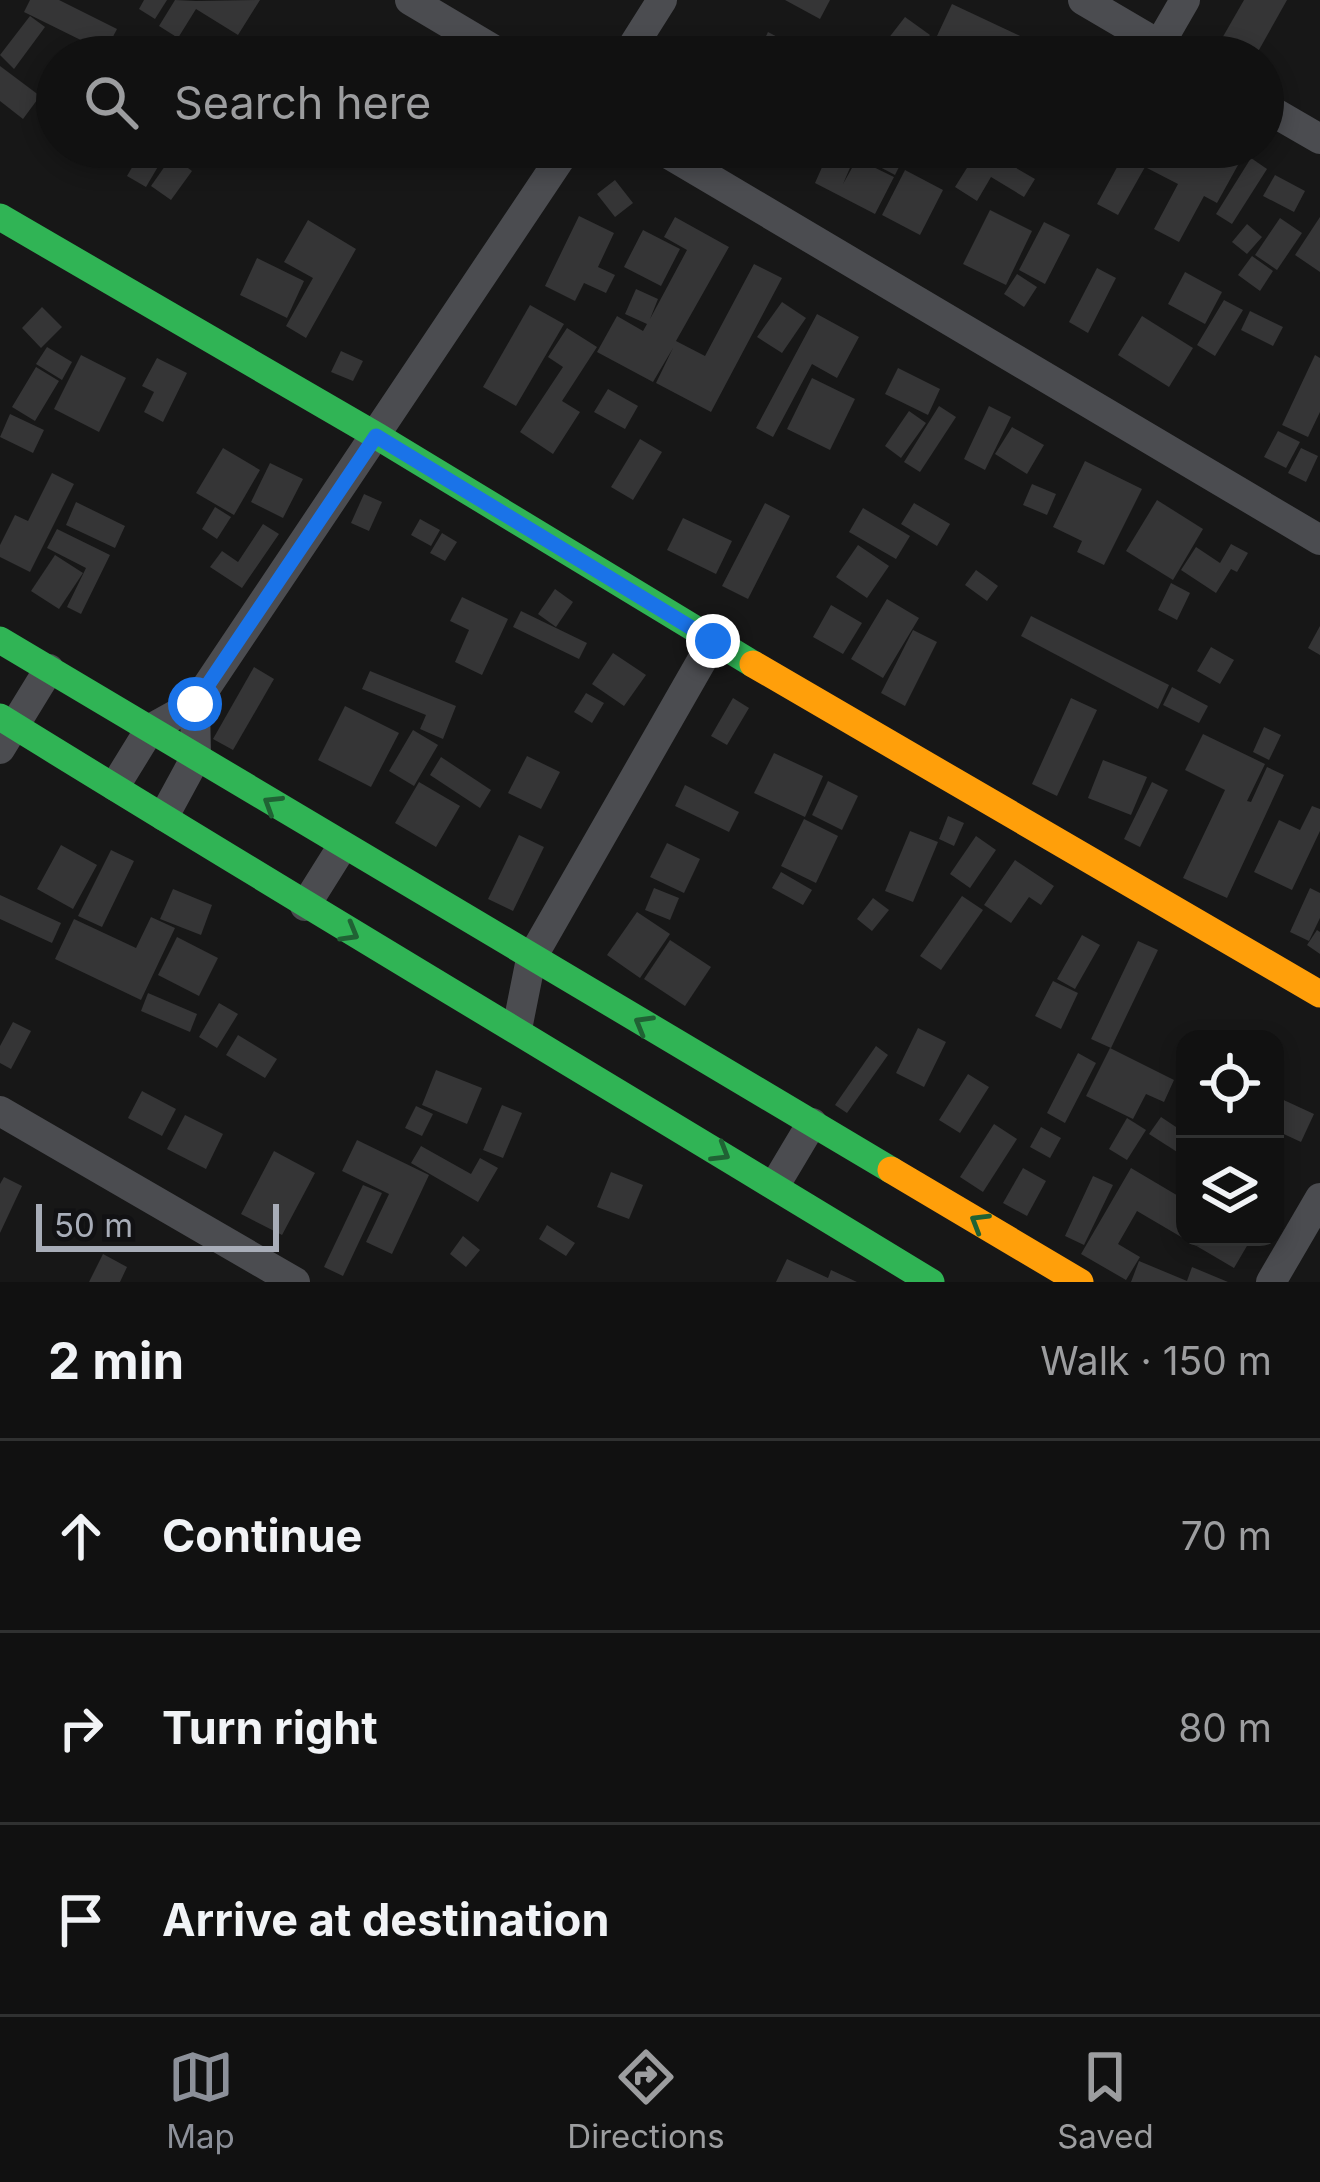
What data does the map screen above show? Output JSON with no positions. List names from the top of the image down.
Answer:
{
  "scale_bar": "50 m",
  "page": {
    "search": "Search here",
    "scale": "50 m",
    "heading": ["2 min", "Walk · 150 m"],
    "list": [
      ["Continue", "70 m"],
      ["Turn right", "80 m"],
      "Arrive at destination"
    ],
    "nav": ["Map", "Directions", "Saved"]
  }
}
